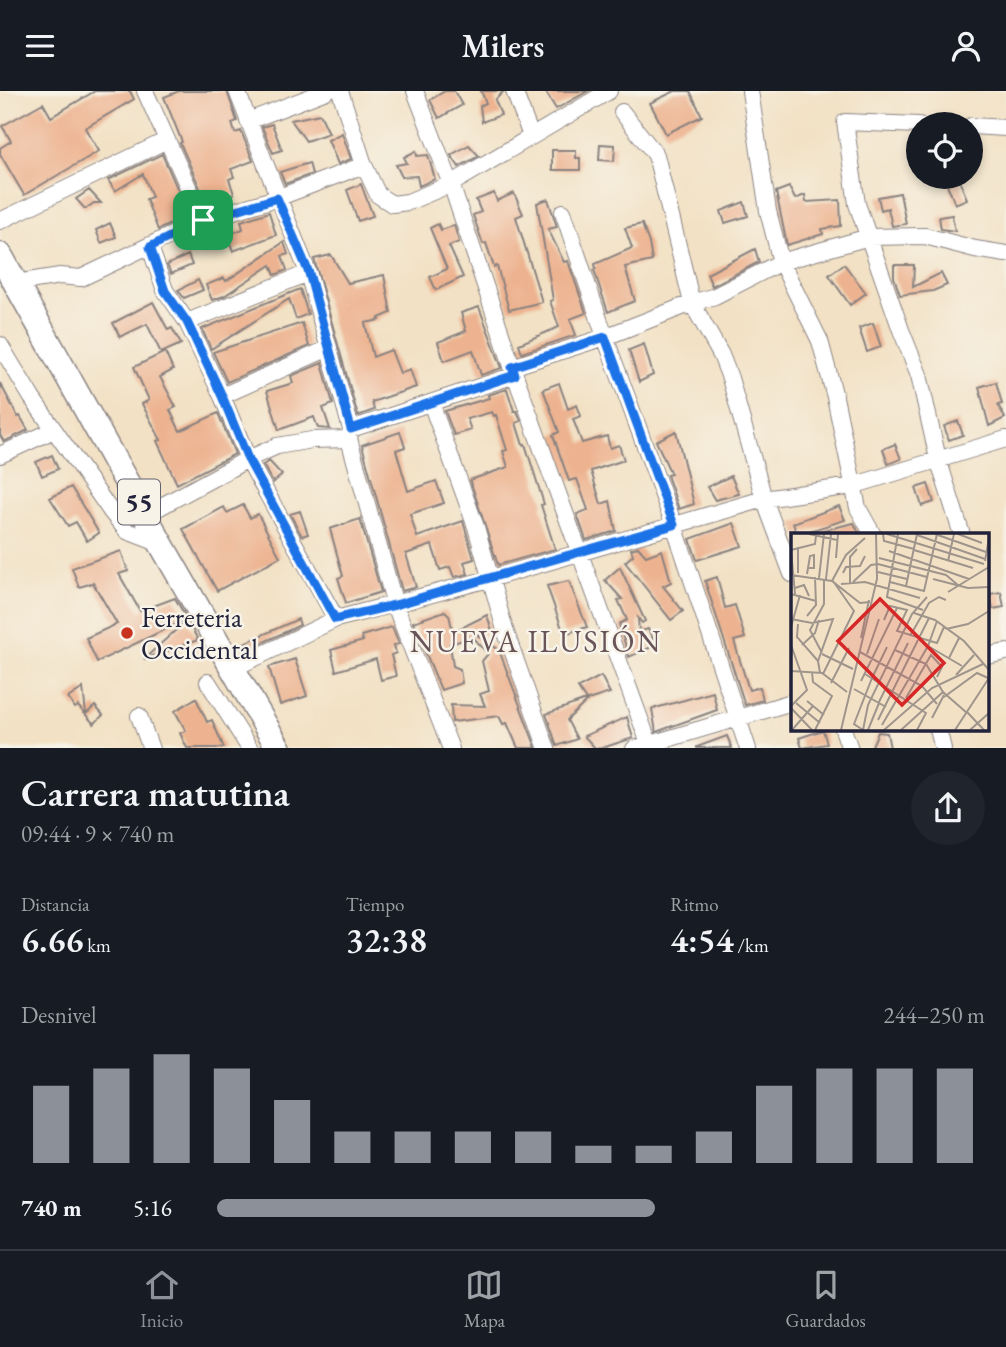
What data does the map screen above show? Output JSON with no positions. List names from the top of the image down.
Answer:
{
  "streets": {
    "highway": ["55"]
  },
  "districts": ["NUEVA ILUSIÓN"],
  "places": ["Ferreteria Occidental"],
  "page": {
    "header": "Milers",
    "heading": ["Carrera matutina", "09:44 · 9 × 740 m"],
    "stats": [
      ["Distancia", "6.66 km"],
      ["Tiempo", "32:38"],
      ["Ritmo", "4:54 /km"]
    ],
    "chart": ["Desnivel", "244–250 m"],
    "list": [
      {
        "name": "740 m",
        "note": "5:16"
      }
    ],
    "tabs": ["Inicio", "Mapa", "Guardados"]
  }
}
